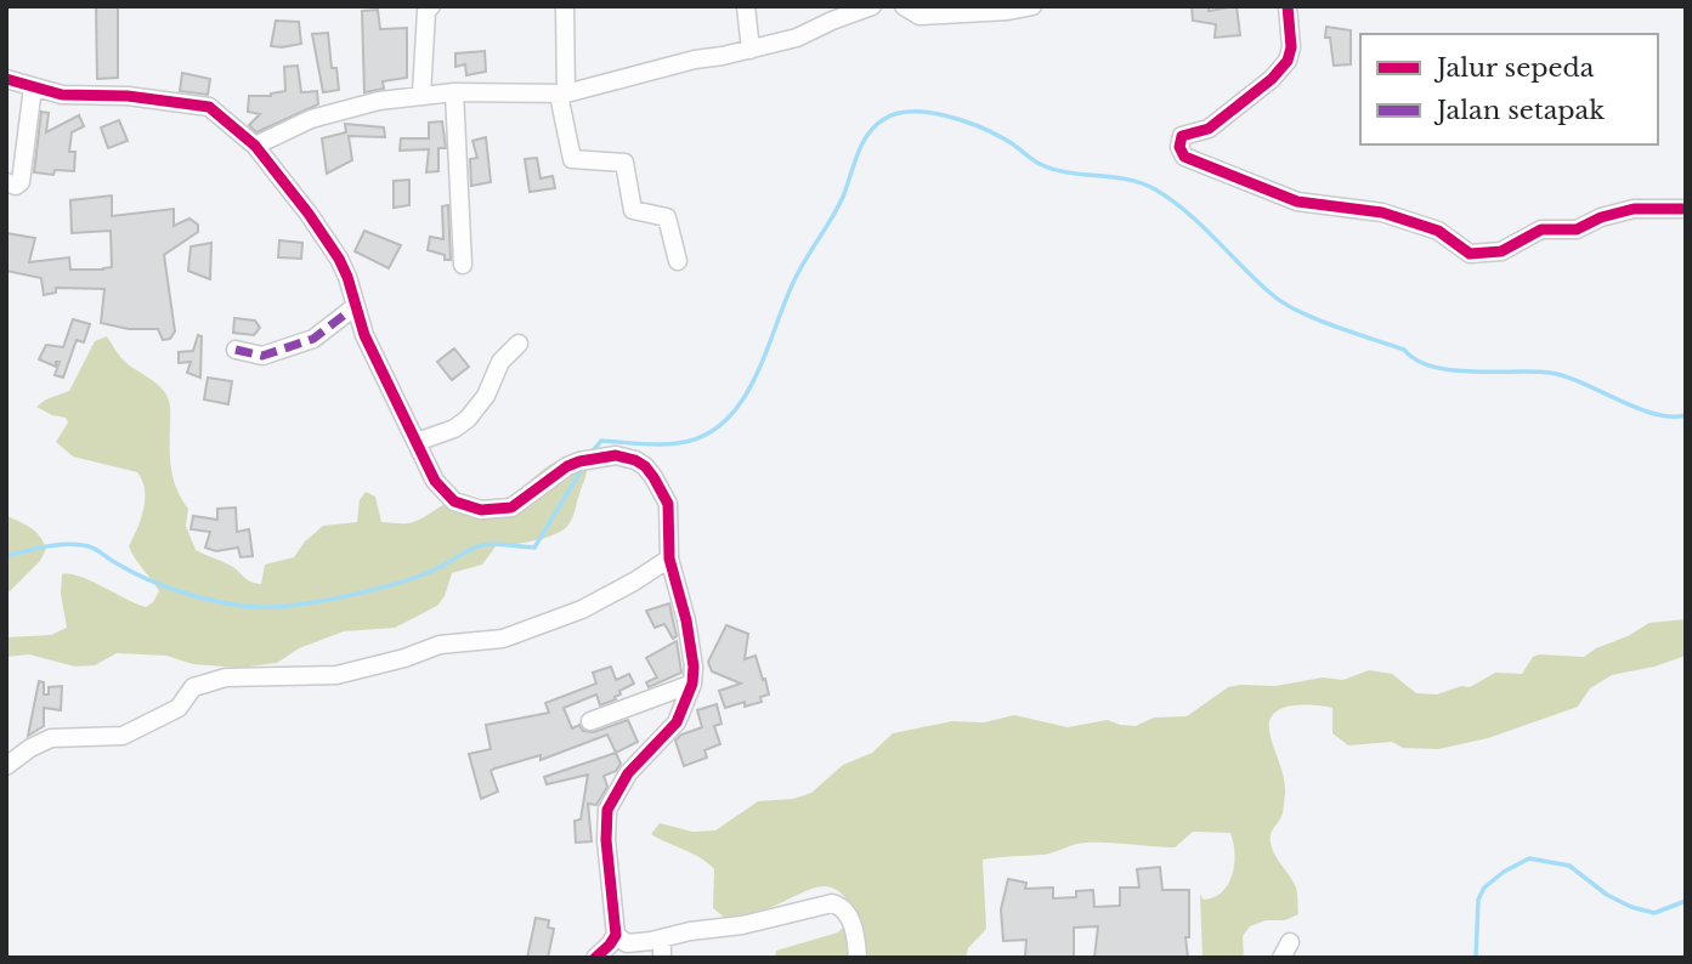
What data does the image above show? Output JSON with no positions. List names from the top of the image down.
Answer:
{
  "legend": ["Jalur sepeda", "Jalan setapak"]
}
